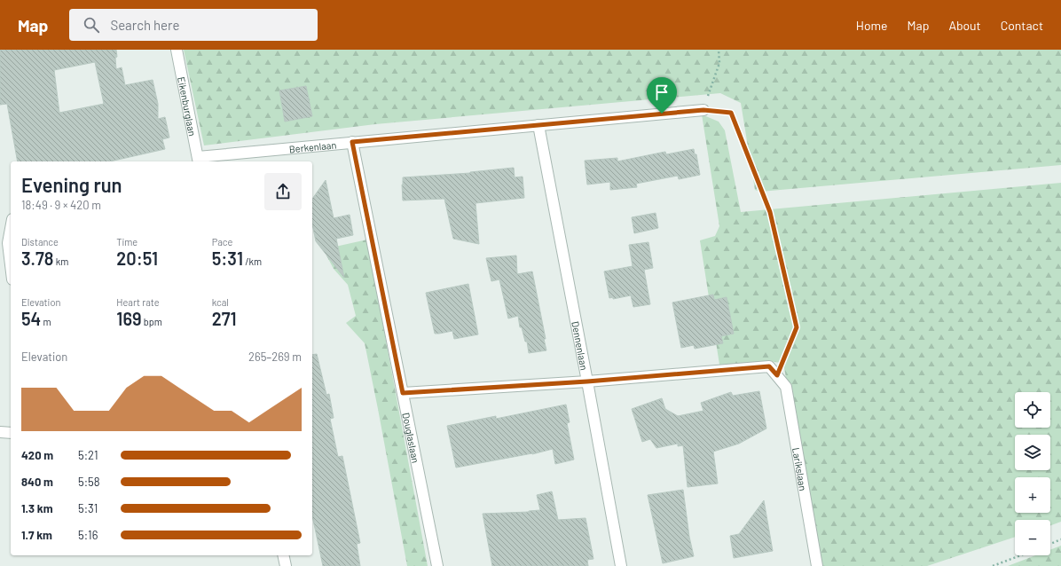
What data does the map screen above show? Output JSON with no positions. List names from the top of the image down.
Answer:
{
  "streets": {
    "street": [
      "Eikenburglaan",
      "Berkenlaan",
      "Dennenlaan",
      "Douglaslaan",
      "Larikslaan"
    ]
  },
  "crossings": [
    ["Eikenburglaan", "Berkenlaan"],
    ["Berkenlaan", "Dennenlaan"],
    ["Berkenlaan", "Douglaslaan"]
  ],
  "page": {
    "header": "Map",
    "search": "Search here",
    "nav": [
      "Home",
      "Map",
      "About",
      "Contact"
    ],
    "heading": ["Evening run", "18:49 · 9 × 420 m"],
    "stats": [
      ["Distance", "3.78 km"],
      ["Time", "20:51"],
      ["Pace", "5:31 /km"],
      ["Elevation", "54 m"],
      ["Heart rate", "169 bpm"],
      ["kcal", "271"]
    ],
    "chart": ["Elevation", "265–269 m"],
    "map_buttons": ["+", "−"],
    "list": [
      {
        "name": "420 m",
        "note": "5:21"
      },
      {
        "name": "840 m",
        "note": "5:58"
      },
      {
        "name": "1.3 km",
        "note": "5:31"
      },
      {
        "name": "1.7 km",
        "note": "5:16"
      }
    ]
  }
}
